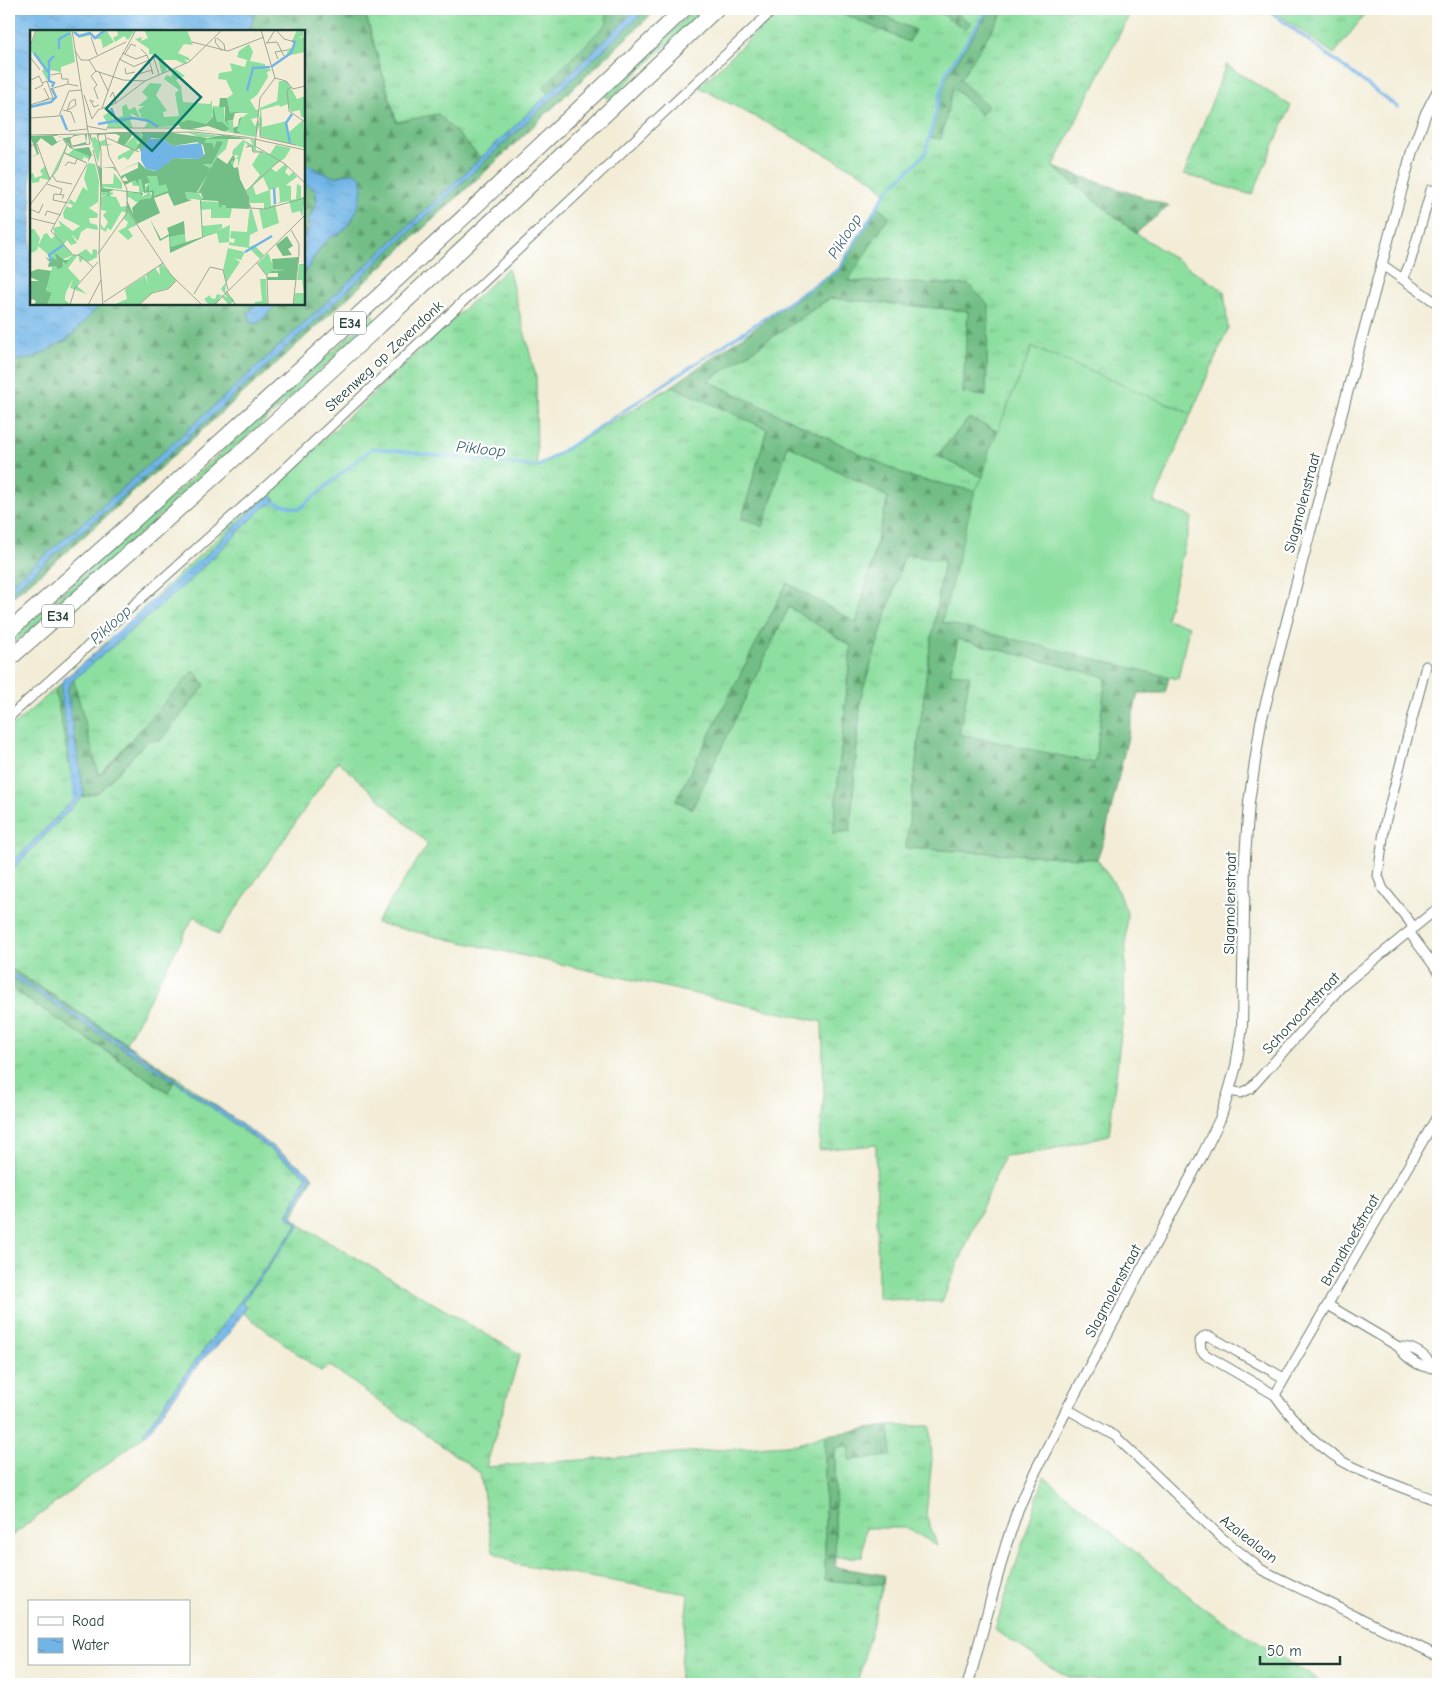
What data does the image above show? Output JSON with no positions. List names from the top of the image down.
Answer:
{
  "streets": {
    "highway": ["E34"],
    "street": [
      "Steenweg op Zevendonk",
      "Slagmolenstraat",
      "Schorvoortstraat",
      "Brandhoefstraat",
      "Azalealaan"
    ]
  },
  "crossings": [
    ["Slagmolenstraat", "Schorvoortstraat"],
    ["Slagmolenstraat", "Azalealaan"]
  ],
  "water": ["Pikloop"],
  "legend": ["Road", "Water"],
  "scale_bar": "50 m"
}
